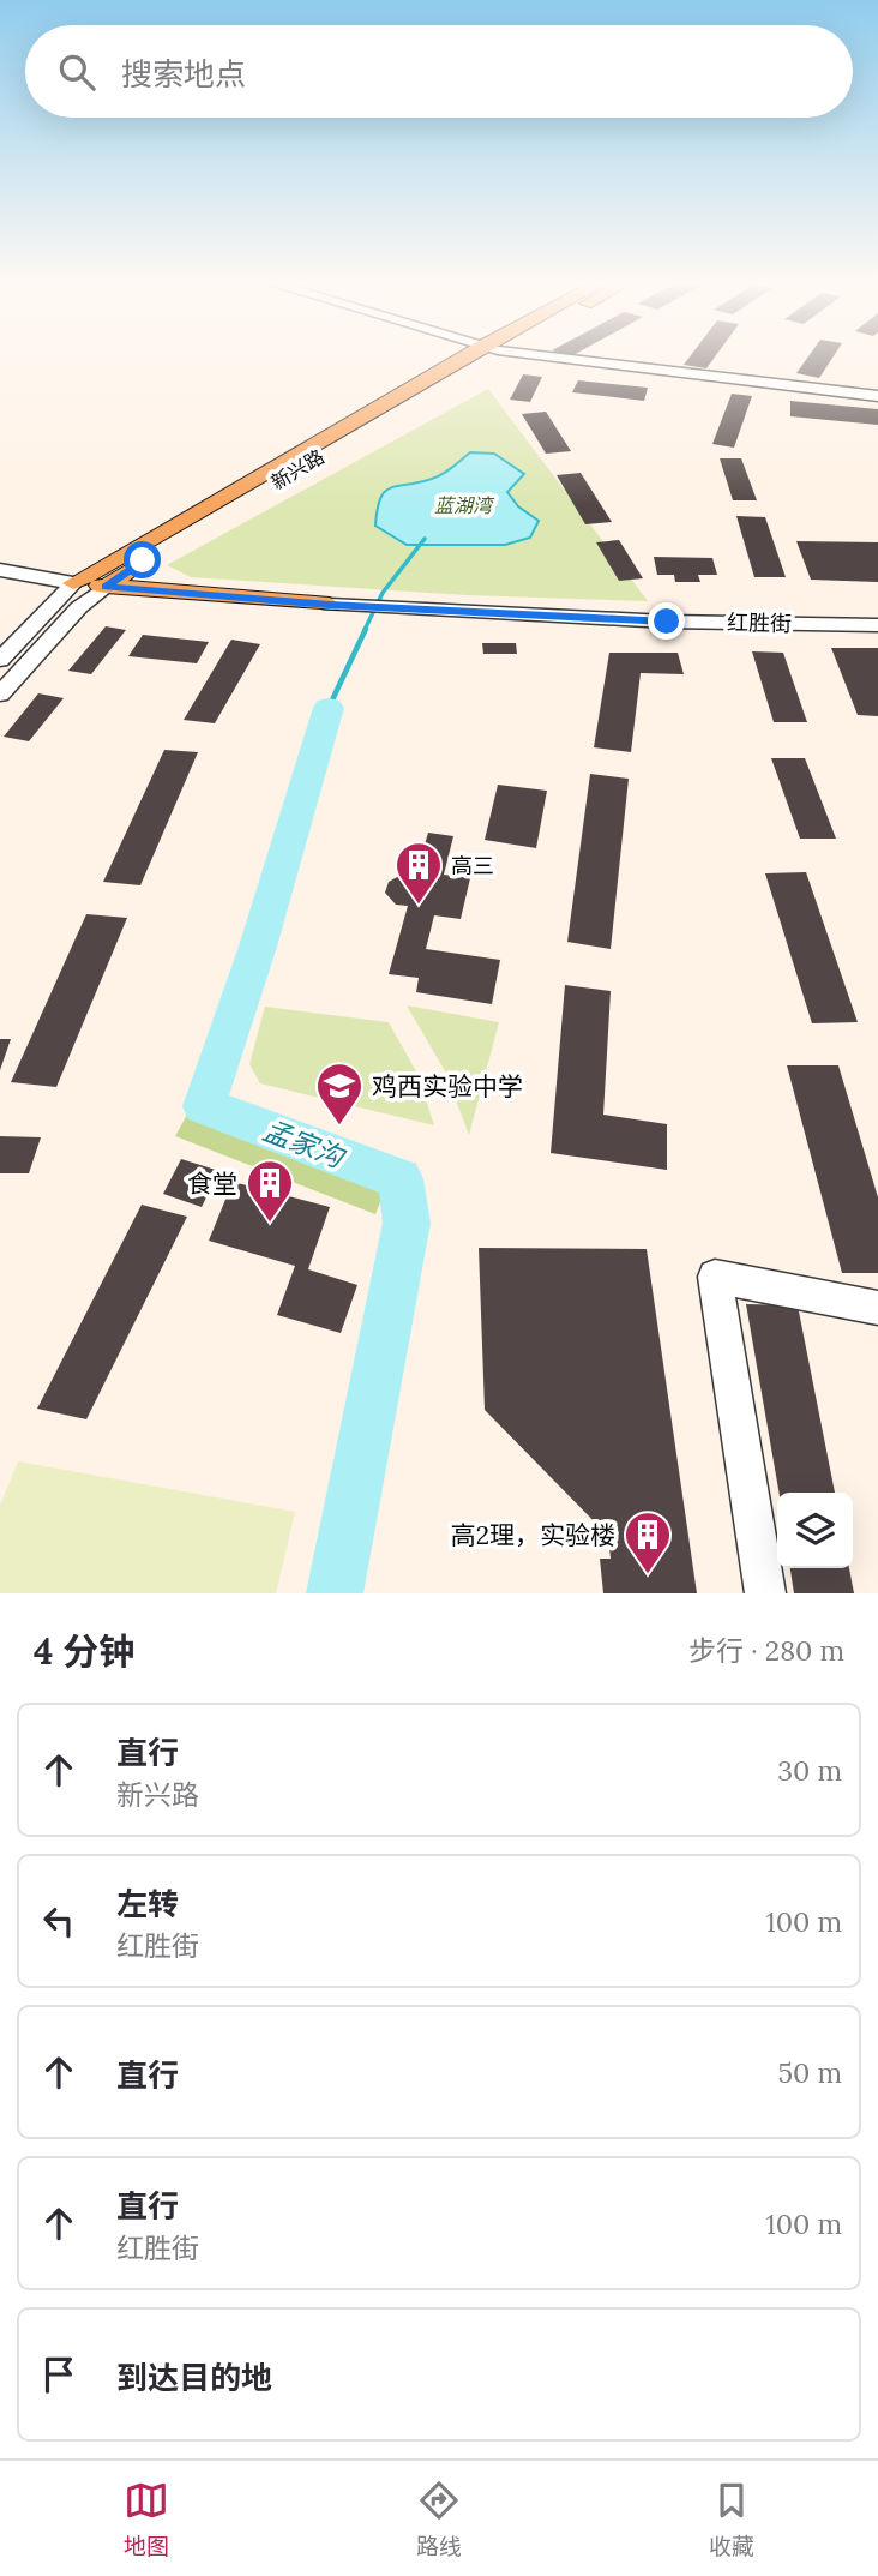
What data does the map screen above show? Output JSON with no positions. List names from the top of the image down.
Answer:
{
  "streets": {
    "main road": ["新兴路"],
    "street": ["红胜街"]
  },
  "water": ["孟家沟"],
  "parks": ["蓝湖湾"],
  "places": {
    "building": ["高三", "食堂", "高2理，实验楼"],
    "school or university": ["鸡西实验中学"]
  },
  "page": {
    "search": "搜索地点",
    "heading": ["4 分钟", "步行 · 280 m"],
    "list": [
      ["直行", "新兴路", "30 m"],
      ["左转", "红胜街", "100 m"],
      ["直行", "50 m"],
      ["直行", "红胜街", "100 m"],
      "到达目的地"
    ],
    "nav": ["地图", "路线", "收藏"]
  }
}
